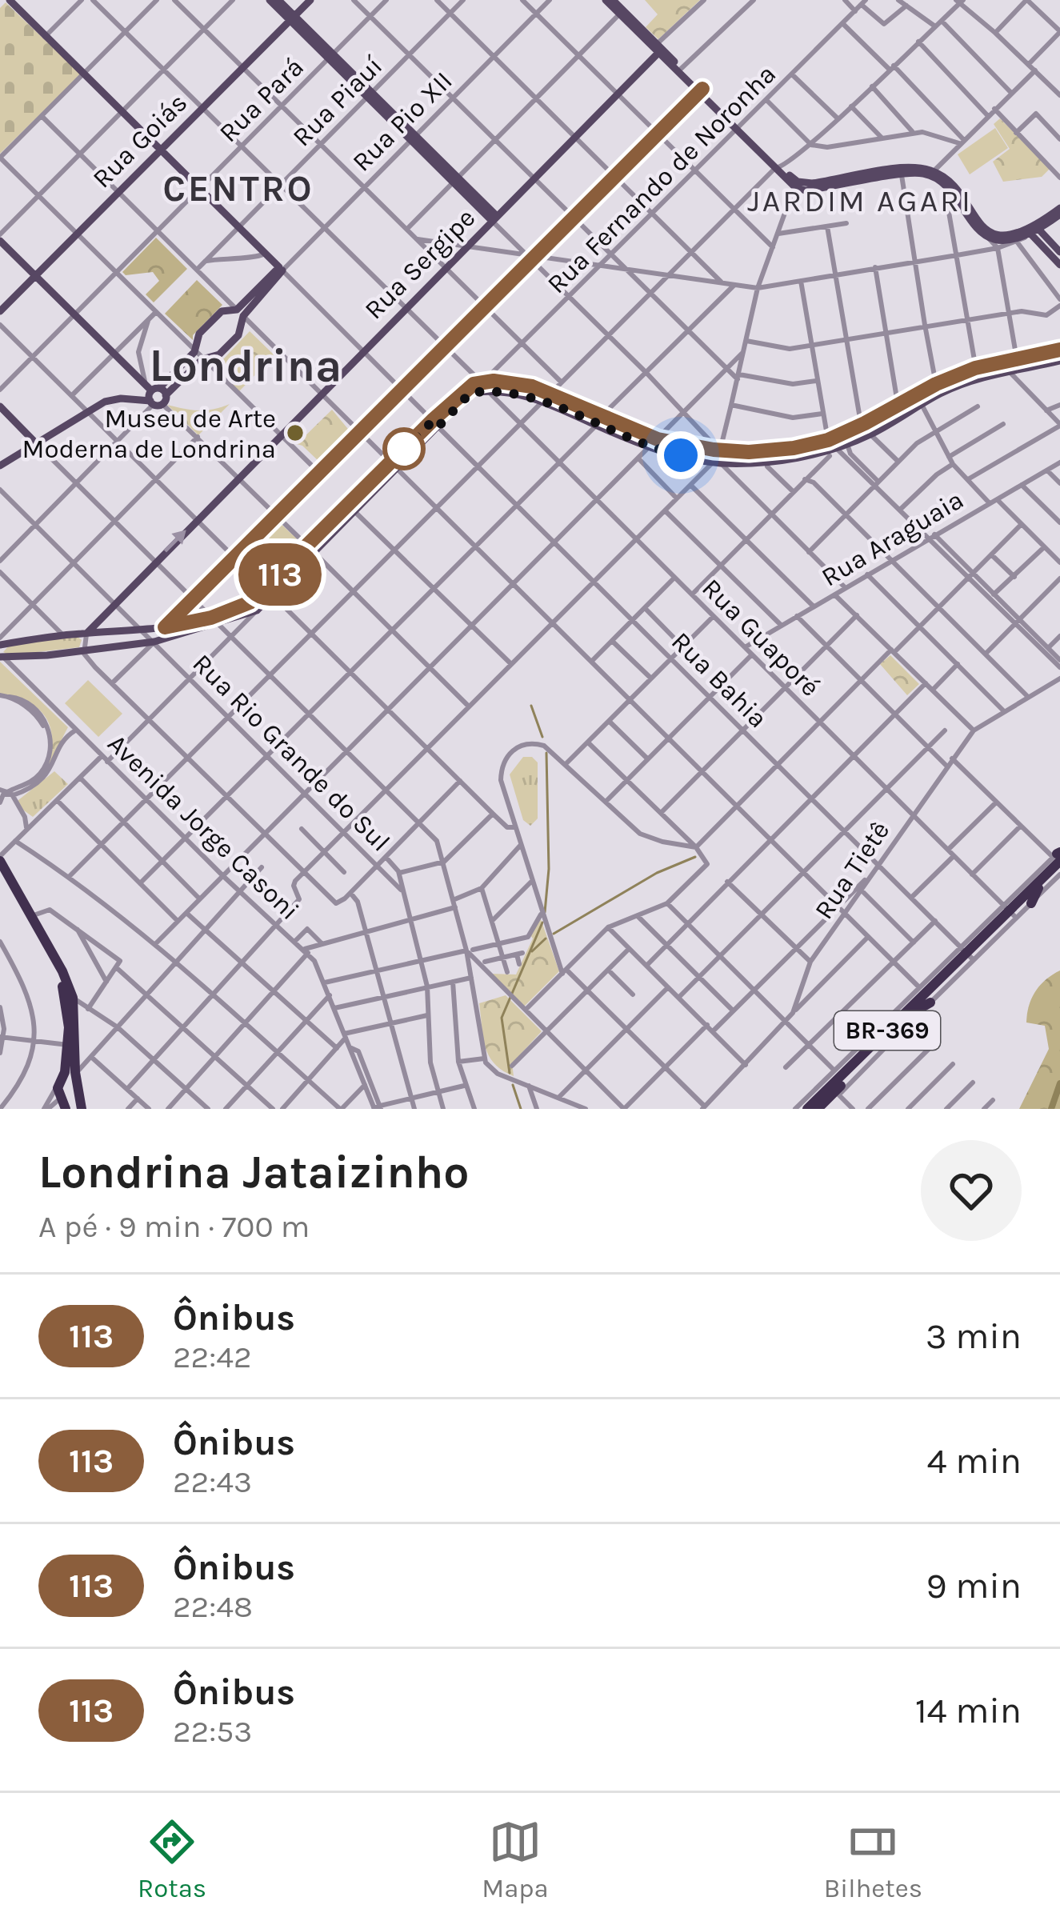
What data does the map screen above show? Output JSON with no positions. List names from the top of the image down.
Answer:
{
  "streets": {
    "highway": ["BR-369"],
    "main road": ["Rua Goiás", "Rua Sergipe"],
    "street": [
      "Rua Pará",
      "Rua Piauí",
      "Rua Pio XII",
      "Rua Fernando de Noronha",
      "Rua Araguaia",
      "Rua Guaporé",
      "Rua Bahia",
      "Rua Rio Grande do Sul",
      "Avenida Jorge Casoni",
      "Rua Tietê"
    ]
  },
  "crossings": [
    ["Rua Pará", "Rua Guaporé"],
    ["Rua Piauí", "Rua Guaporé"],
    ["Rua Pio XII", "Rua Guaporé"],
    ["Rua Pio XII", "Rua Bahia"],
    ["Rua Goiás", "Rua Guaporé"],
    ["Rua Fernando de Noronha", "Rua Guaporé"],
    ["Rua Sergipe", "Rua Guaporé"],
    ["Rua Sergipe", "Rua Bahia"],
    ["Rua Sergipe", "Rua Rio Grande do Sul"],
    ["Rua Araguaia", "Rua Guaporé"],
    ["Rua Guaporé", "Rua Tietê"],
    ["Rua Guaporé", "BR-369"],
    ["Rua Bahia", "Rua Tietê"],
    ["Rua Bahia", "BR-369"]
  ],
  "districts": ["CENTRO", "JARDIM AGARI", "Londrina"],
  "places": ["Museu de Arte Moderna de Londrina"],
  "lines": ["bus line 113"],
  "page": {
    "on_map": "113",
    "heading": ["Londrina Jataizinho", "A pé · 9 min · 700 m"],
    "list": [
      {
        "mark": "113",
        "name": "Ônibus",
        "note": "22:42",
        "value": "3 min"
      },
      {
        "mark": "113",
        "name": "Ônibus",
        "note": "22:43",
        "value": "4 min"
      },
      {
        "mark": "113",
        "name": "Ônibus",
        "note": "22:48",
        "value": "9 min"
      },
      {
        "mark": "113",
        "name": "Ônibus",
        "note": "22:53",
        "value": "14 min"
      }
    ],
    "tabs": ["Rotas", "Mapa", "Bilhetes"]
  }
}
